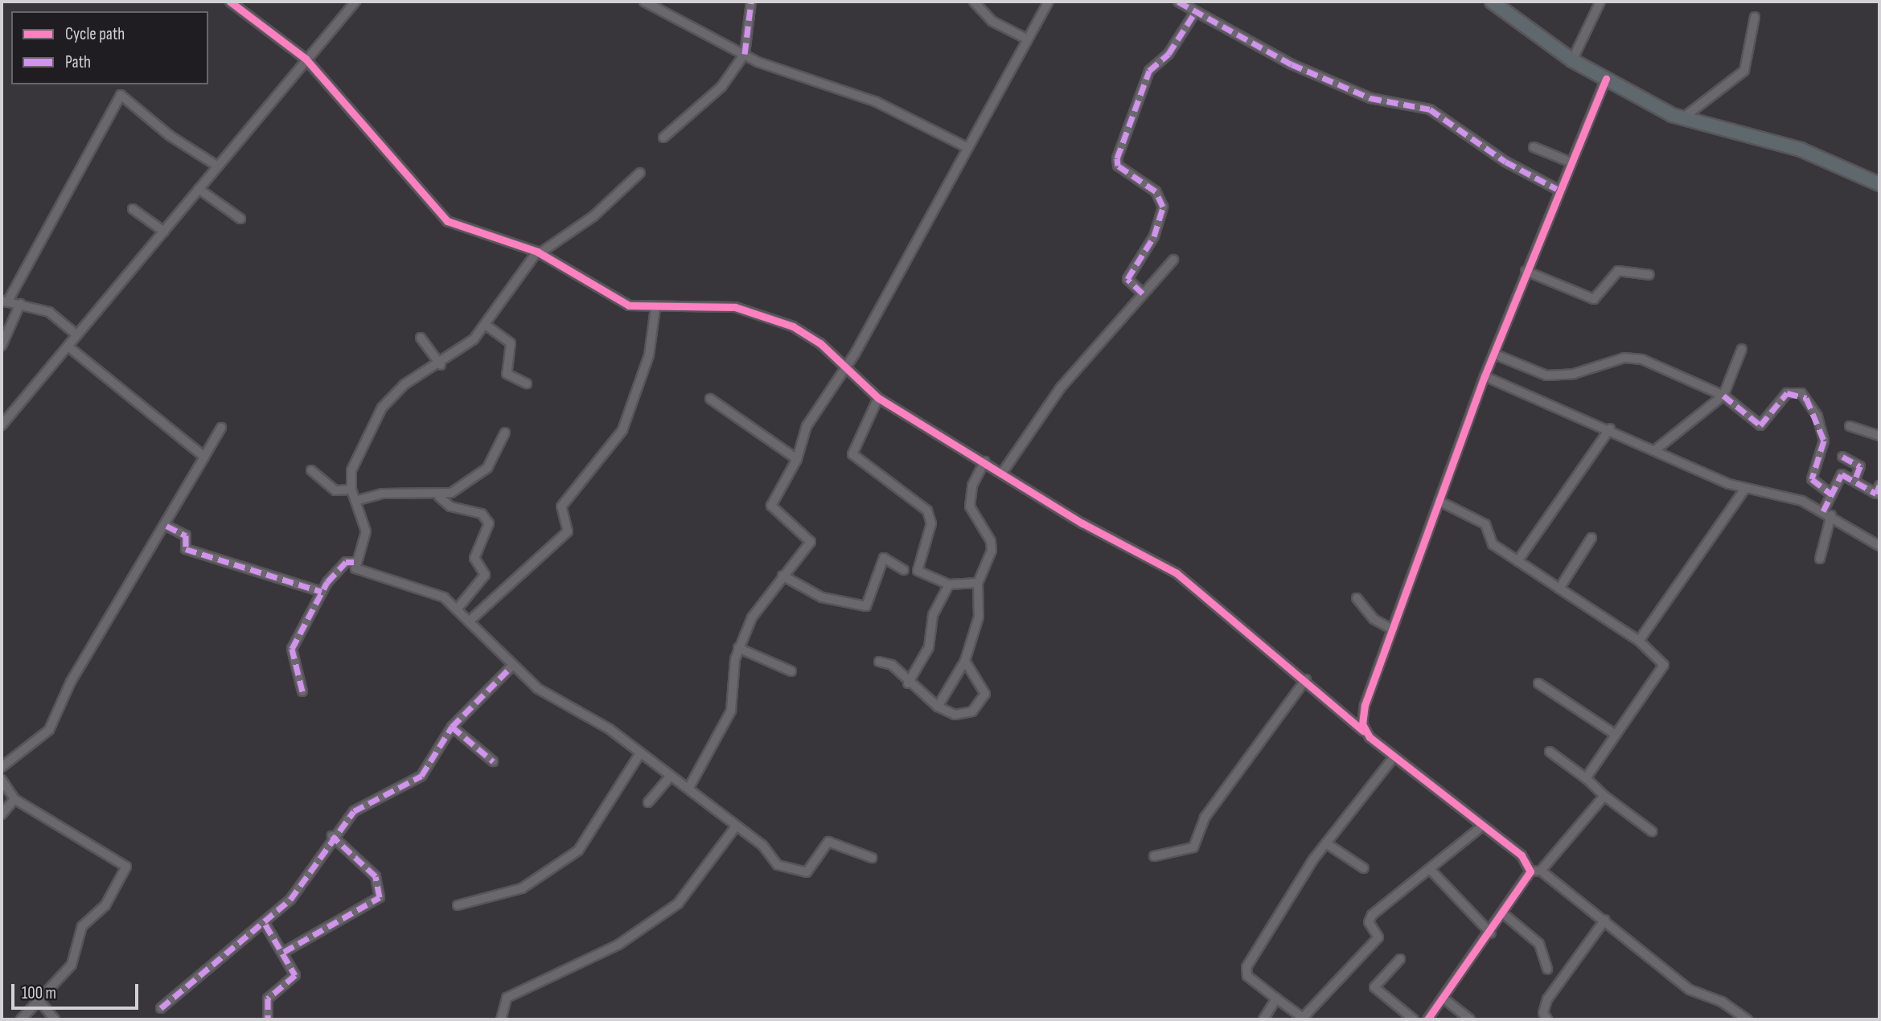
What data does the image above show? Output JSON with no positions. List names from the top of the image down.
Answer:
{
  "legend": ["Cycle path", "Path"],
  "scale_bar": "100 m"
}
